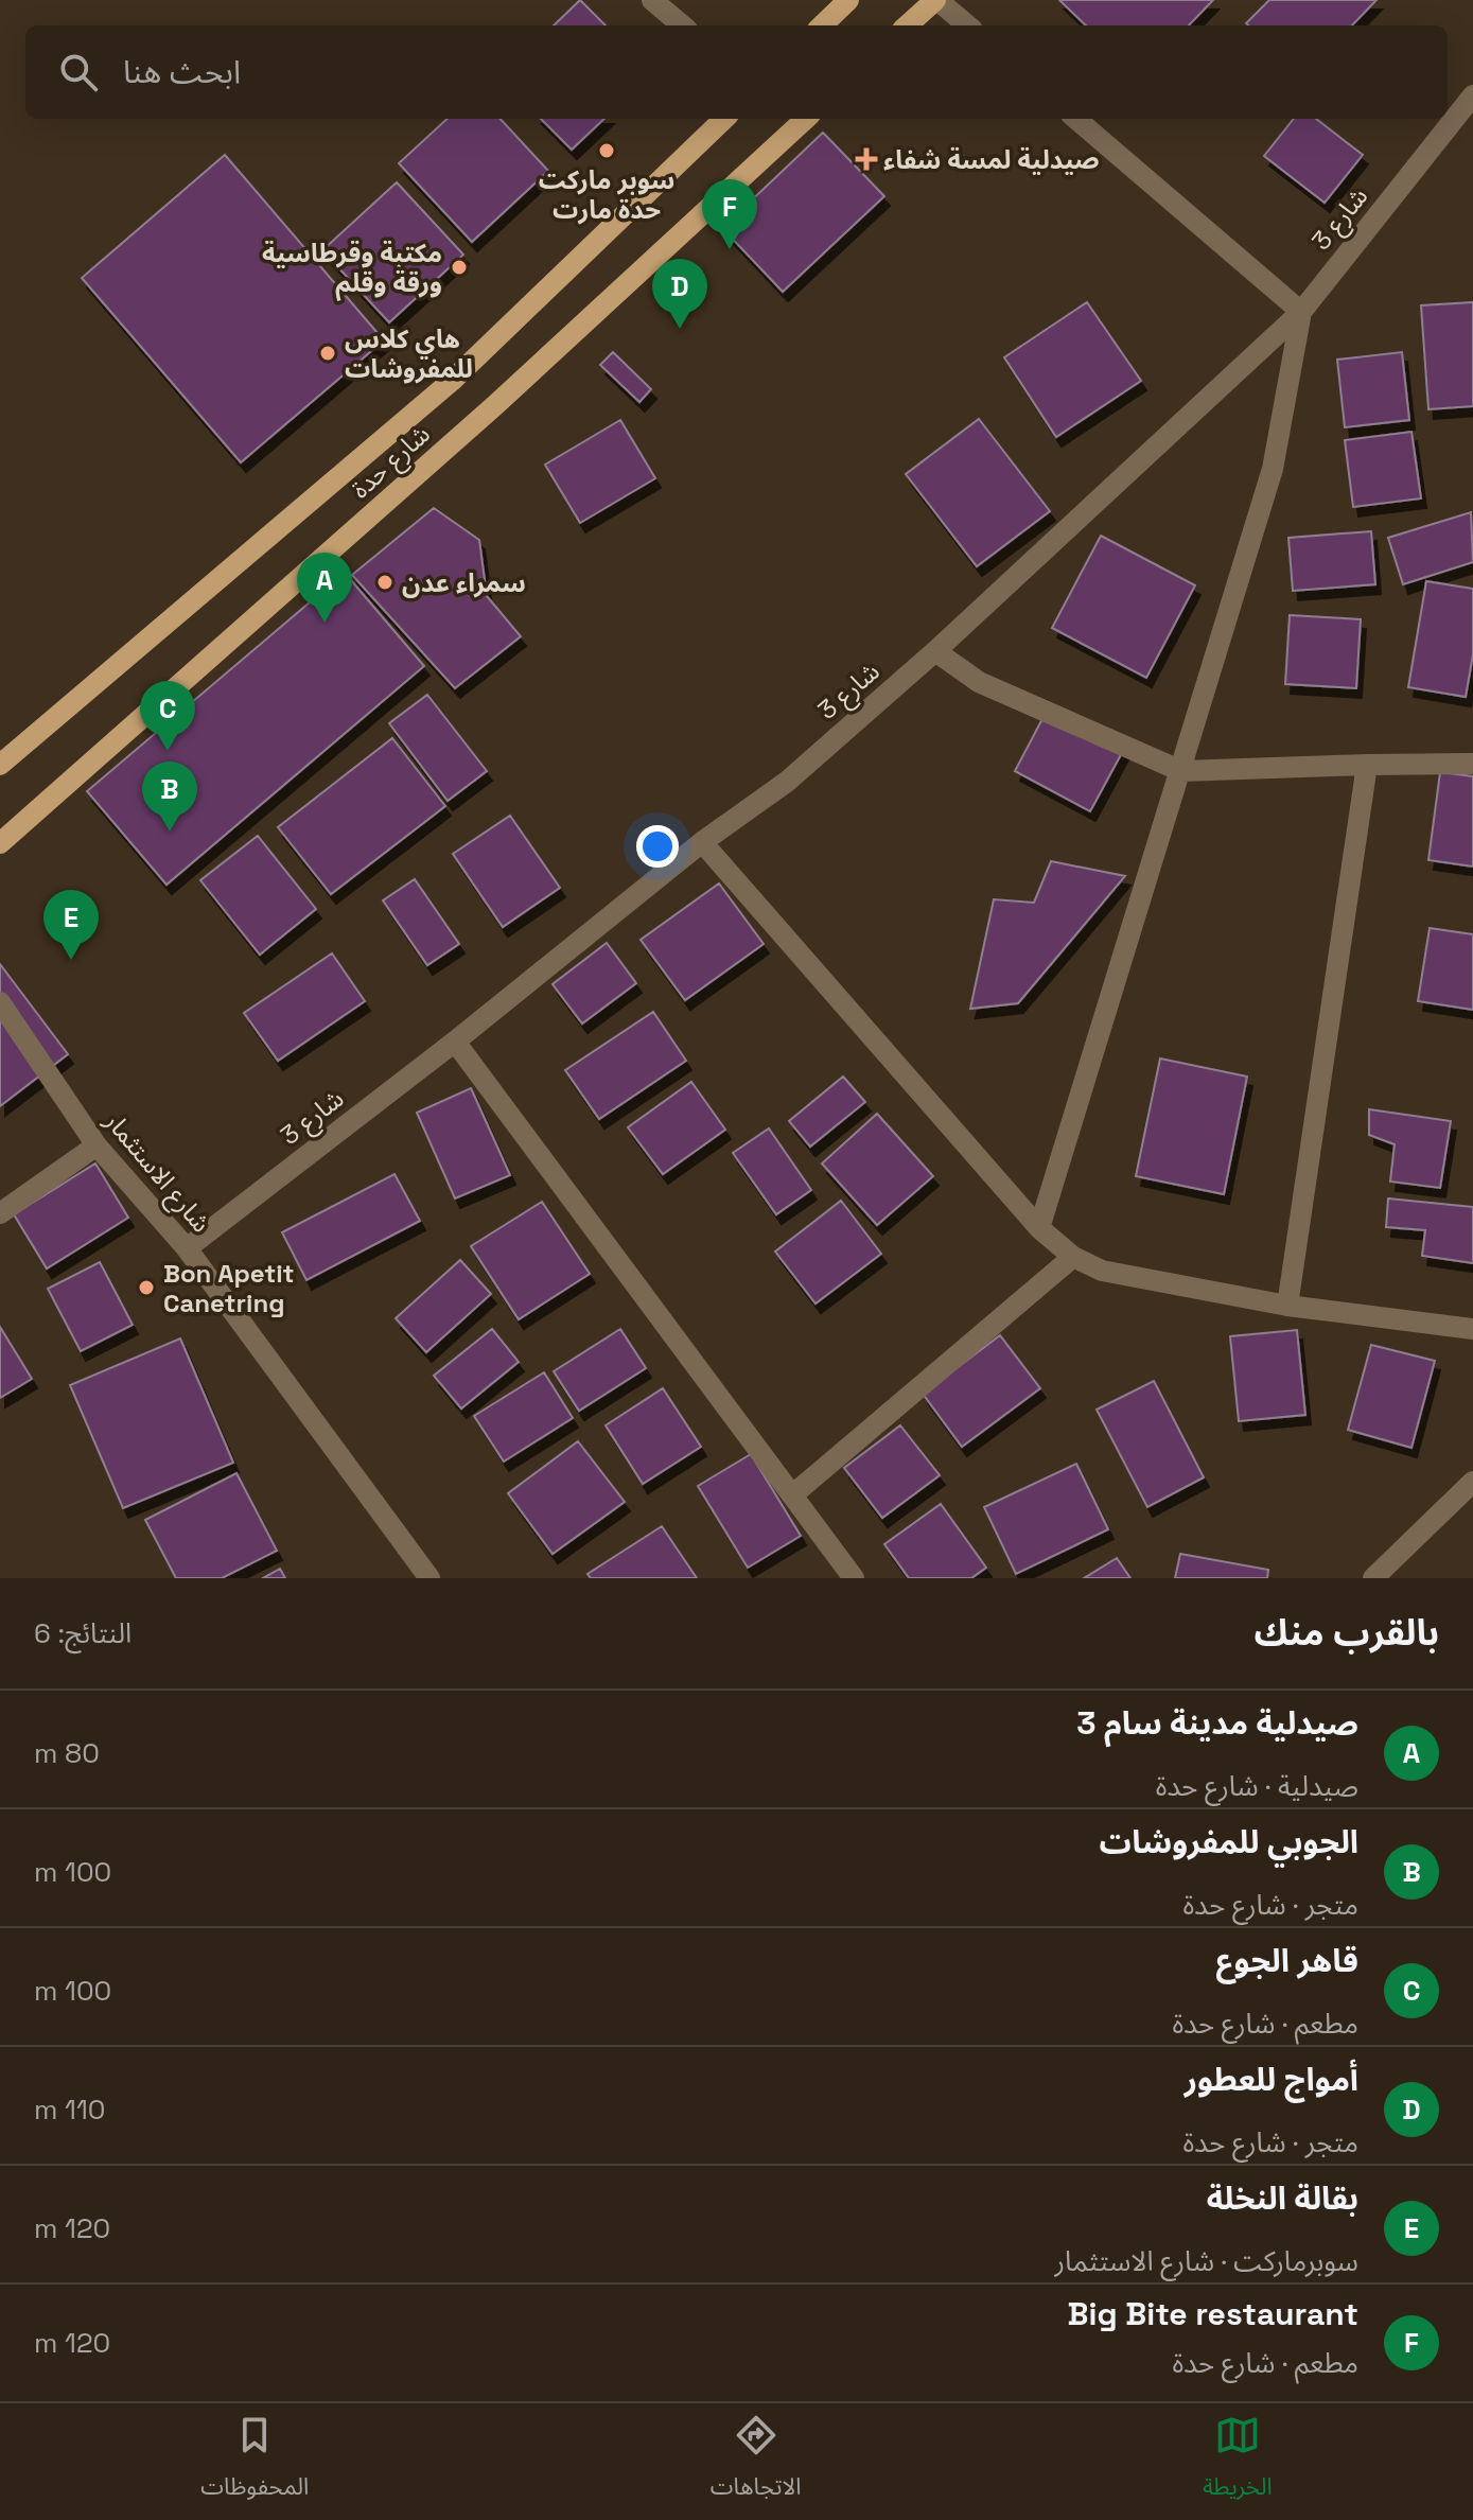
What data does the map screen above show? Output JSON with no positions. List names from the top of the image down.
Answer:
{
  "streets": {
    "main road": ["شارع حدة"],
    "street": ["شارع 3", "شارع الاستثمار"]
  },
  "crossings": [
    ["شارع 3", "شارع الاستثمار"]
  ],
  "places": {
    "other": [
      "سوبر ماركت حدة مارت",
      "مكتبة وقرطاسية ورقة وقلم",
      "هاي كلاس للمفروشات",
      "سمراء عدن",
      "Bon Apetit Canetring"
    ],
    "health": ["صيدلية لمسة شفاء"]
  },
  "page": {
    "search": "ابحث هنا",
    "pins": [
      "F",
      "D",
      "A",
      "C",
      "B",
      "E"
    ],
    "heading": ["بالقرب منك", "النتائج: 6"],
    "list": [
      {
        "mark": "A",
        "name": "صيدلية مدينة سام 3",
        "note": "صيدلية · شارع حدة",
        "value": "80 m"
      },
      {
        "mark": "B",
        "name": "الجوبي للمفروشات",
        "note": "متجر · شارع حدة",
        "value": "100 m"
      },
      {
        "mark": "C",
        "name": "قاهر الجوع",
        "note": "مطعم · شارع حدة",
        "value": "100 m"
      },
      {
        "mark": "D",
        "name": "أمواج للعطور",
        "note": "متجر · شارع حدة",
        "value": "110 m"
      },
      {
        "mark": "E",
        "name": "بقالة النخلة",
        "note": "سوبرماركت · شارع الاستثمار",
        "value": "120 m"
      },
      {
        "mark": "F",
        "name": "Big Bite restaurant",
        "note": "مطعم · شارع حدة",
        "value": "120 m"
      }
    ],
    "nav": ["الخريطة", "الاتجاهات", "المحفوظات"]
  }
}
